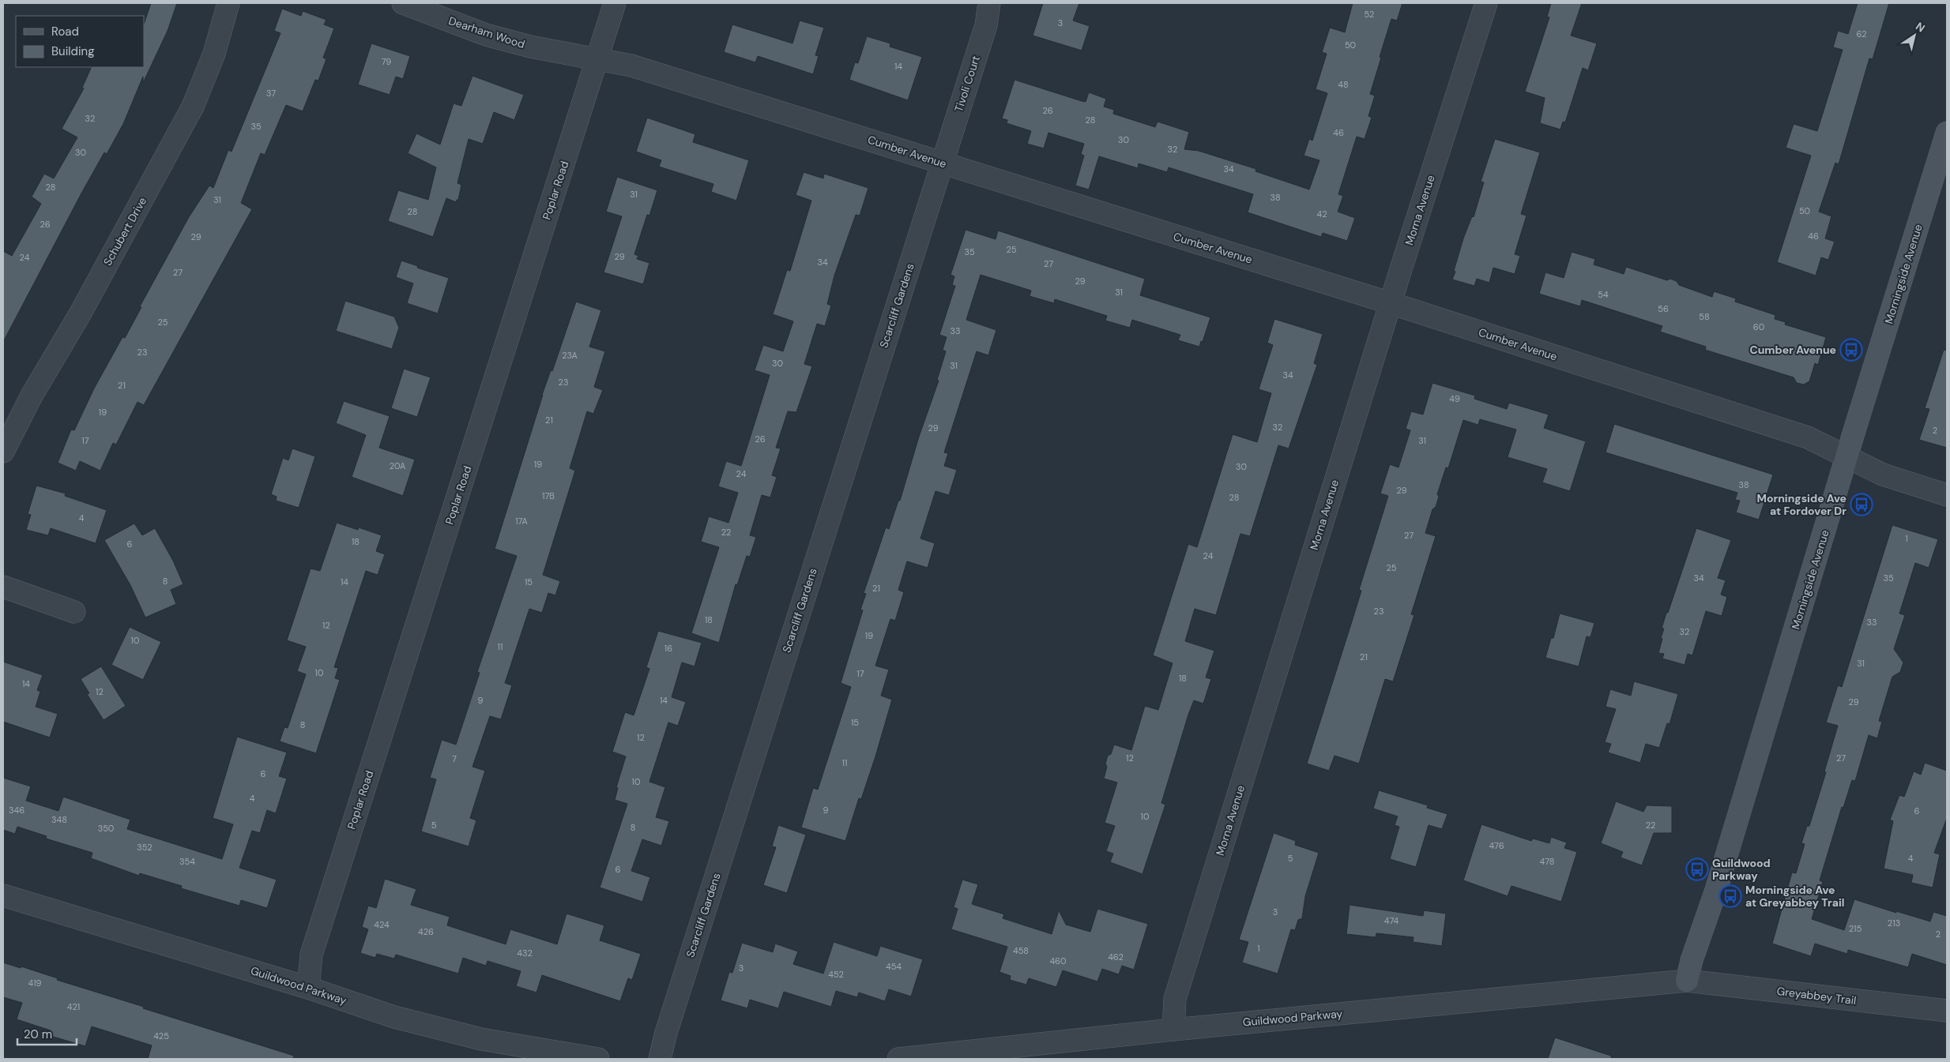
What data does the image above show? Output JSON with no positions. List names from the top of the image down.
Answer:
{
  "streets": {
    "main road": ["Morningside Avenue"],
    "street": [
      "Dearham Wood",
      "Tivoli Court",
      "Cumber Avenue",
      "Poplar Road",
      "Morna Avenue",
      "Schubert Drive",
      "Scarcliff Gardens",
      "Guildwood Parkway",
      "Greyabbey Trail"
    ]
  },
  "crossings": [
    ["Dearham Wood", "Cumber Avenue"],
    ["Tivoli Court", "Cumber Avenue"],
    ["Tivoli Court", "Scarcliff Gardens"],
    ["Cumber Avenue", "Poplar Road"],
    ["Cumber Avenue", "Morna Avenue"],
    ["Cumber Avenue", "Morningside Avenue"],
    ["Cumber Avenue", "Scarcliff Gardens"],
    ["Poplar Road", "Guildwood Parkway"],
    ["Morna Avenue", "Guildwood Parkway"],
    ["Morningside Avenue", "Guildwood Parkway"],
    ["Morningside Avenue", "Greyabbey Trail"],
    ["Guildwood Parkway", "Greyabbey Trail"]
  ],
  "places": {
    "bus stop": [
      "Cumber Avenue",
      "Morningside Ave at Fordover Dr",
      "Guildwood Parkway",
      "Morningside Ave at Greyabbey Trail"
    ]
  },
  "house_numbers": [
    "52",
    "3",
    "62",
    "50",
    "79",
    "14",
    "48",
    "37",
    "26",
    "32",
    "28",
    "35",
    "46",
    "30",
    "32",
    "30",
    "34",
    "28",
    "31",
    "38",
    "31",
    "50",
    "28",
    "42",
    "26",
    "46",
    "29",
    "25",
    "35",
    "29",
    "24",
    "34",
    "27",
    "27",
    "29",
    "31",
    "54",
    "56",
    "58",
    "25",
    "60",
    "33",
    "23",
    "23A",
    "30",
    "31",
    "34",
    "23",
    "21",
    "49",
    "19",
    "21",
    "32",
    "29",
    "2",
    "26",
    "17",
    "31",
    "19",
    "20A",
    "30",
    "24",
    "38",
    "29",
    "17B",
    "28",
    "4",
    "17A",
    "22",
    "27",
    "1",
    "18",
    "6",
    "24",
    "25",
    "34",
    "35",
    "8",
    "14",
    "15",
    "21",
    "23",
    "18",
    "33",
    "12",
    "32",
    "19",
    "10",
    "11",
    "16",
    "21",
    "31",
    "10",
    "17",
    "18",
    "14",
    "12",
    "9",
    "14",
    "29",
    "15",
    "8",
    "12",
    "12",
    "27",
    "7",
    "11",
    "6",
    "10",
    "4",
    "346",
    "9",
    "6",
    "10",
    "348",
    "5",
    "22",
    "8",
    "350",
    "476",
    "352",
    "5",
    "4",
    "354",
    "478",
    "6",
    "3",
    "474",
    "213",
    "424",
    "215",
    "426",
    "2",
    "1",
    "458",
    "432",
    "462",
    "460",
    "454",
    "3",
    "452",
    "419",
    "421",
    "425"
  ],
  "legend": ["Road", "Building"],
  "scale_bar": "20 m",
  "north": "top right"
}
